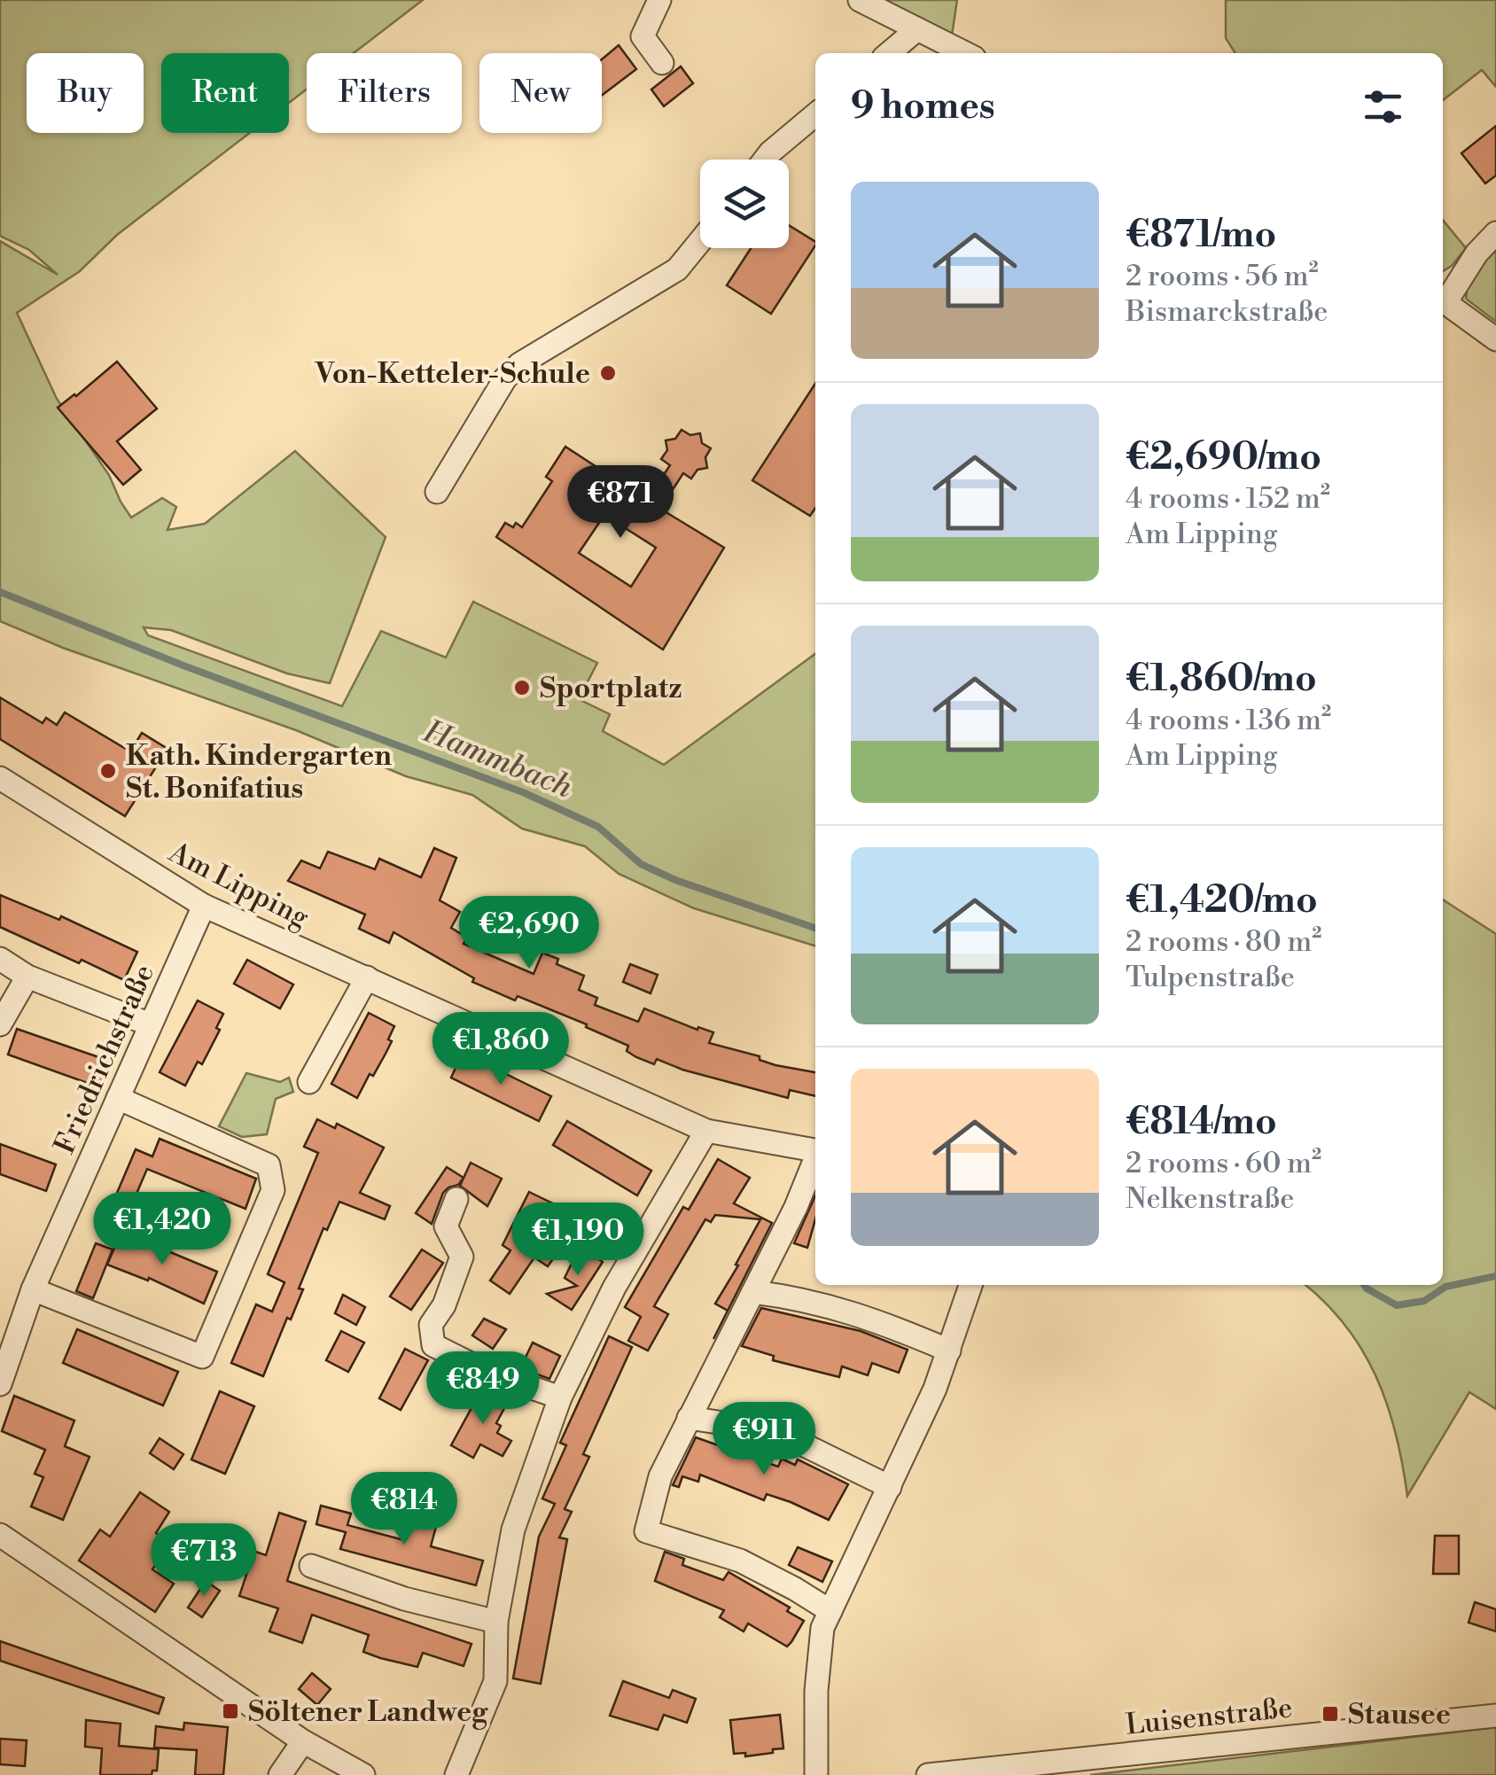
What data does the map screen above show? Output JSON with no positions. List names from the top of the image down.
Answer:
{
  "streets": {
    "street": ["Am Lipping", "Friedrichstraße", "Luisenstraße"]
  },
  "crossings": [
    ["Am Lipping", "Friedrichstraße"]
  ],
  "water": ["Hammbach"],
  "places": {
    "other": ["Von-Ketteler-Schule", "Sportplatz", "Kath. Kindergarten St. Bonifatius"],
    "transit": ["Söltener Landweg", "Stausee"]
  },
  "page": {
    "chip": [
      "Buy",
      "Rent",
      "Filters",
      "New"
    ],
    "heading": "9 homes",
    "list": [
      {
        "name": "€871/mo",
        "note": "2 rooms · 56 m² · Bismarckstraße"
      },
      {
        "name": "€2,690/mo",
        "note": "4 rooms · 152 m² · Am Lipping"
      },
      {
        "name": "€1,860/mo",
        "note": "4 rooms · 136 m² · Am Lipping"
      },
      {
        "name": "€1,420/mo",
        "note": "2 rooms · 80 m² · Tulpenstraße"
      },
      {
        "name": "€814/mo",
        "note": "2 rooms · 60 m² · Nelkenstraße"
      }
    ],
    "price": [
      "€871",
      "€2,690",
      "€1,860",
      "€1,420",
      "€1,190",
      "€849",
      "€911",
      "€814",
      "€713"
    ]
  }
}
